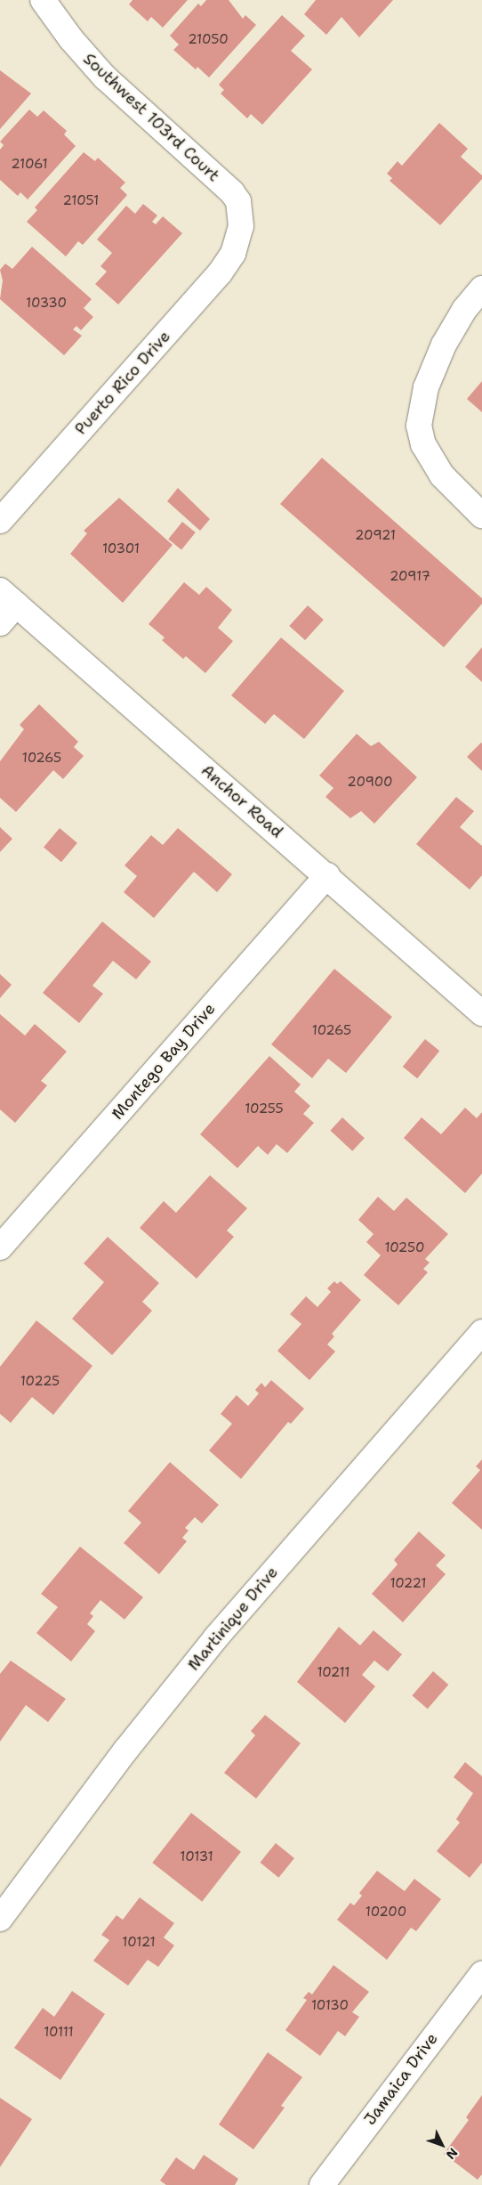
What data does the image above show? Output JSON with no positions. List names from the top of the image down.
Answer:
{
  "streets": {
    "street": [
      "Southwest 103rd Court",
      "Puerto Rico Drive",
      "Anchor Road",
      "Montego Bay Drive",
      "Martinique Drive",
      "Jamaica Drive"
    ]
  },
  "crossings": [
    ["Southwest 103rd Court", "Puerto Rico Drive"],
    ["Anchor Road", "Montego Bay Drive"]
  ],
  "house_numbers": [
    "21050",
    "21061",
    "21051",
    "10330",
    "20921",
    "10301",
    "20917",
    "10265",
    "20900",
    "10265",
    "10255",
    "10250",
    "10225",
    "10221",
    "10211",
    "10131",
    "10200",
    "10121",
    "10130",
    "10111"
  ],
  "north": "bottom right"
}
